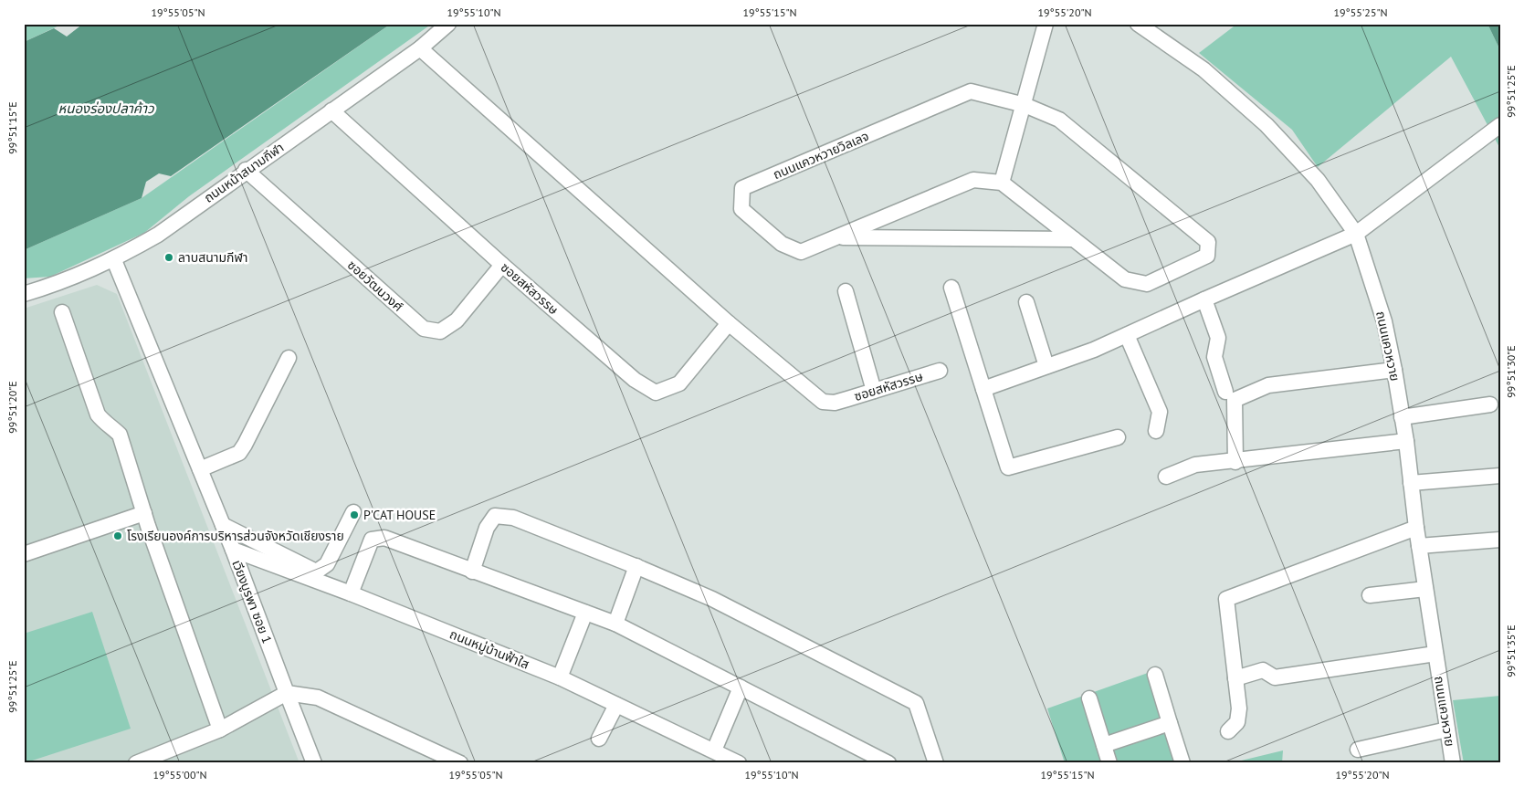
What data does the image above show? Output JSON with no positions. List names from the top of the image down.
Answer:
{
  "streets": {
    "street": [
      "ถนนแควหวายวิลเลจ",
      "ถนนหน้าสนามกีฬา",
      "ซอยวัฒนวงศ์",
      "ซอยสหัสวรรษ",
      "ถนนแควหวาย",
      "เวียงบูรพา ซอย 1",
      "ถนนหมู่บ้านฟ้าใส"
    ]
  },
  "crossings": [
    ["ถนนหน้าสนามกีฬา", "ซอยวัฒนวงศ์"],
    ["ถนนหน้าสนามกีฬา", "ซอยสหัสวรรษ"],
    ["ถนนหน้าสนามกีฬา", "เวียงบูรพา ซอย 1"],
    ["ซอยวัฒนวงศ์", "ซอยสหัสวรรษ"],
    ["เวียงบูรพา ซอย 1", "ถนนหมู่บ้านฟ้าใส"]
  ],
  "water": ["หนองร่องปลาค้าว"],
  "places": ["ลาบสนามกีฬา", "P'CAT HOUSE", "โรงเรียนองค์การบริหารส่วนจังหวัดเชียงราย"],
  "coordinates": [
    "19°55'05\"N",
    "19°55'10\"N",
    "19°55'15\"N",
    "19°55'20\"N",
    "19°55'25\"N",
    "99°51'25\"E",
    "99°51'15\"E",
    "99°51'30\"E",
    "99°51'20\"E",
    "99°51'35\"E",
    "19°55'00\"N"
  ]
}
